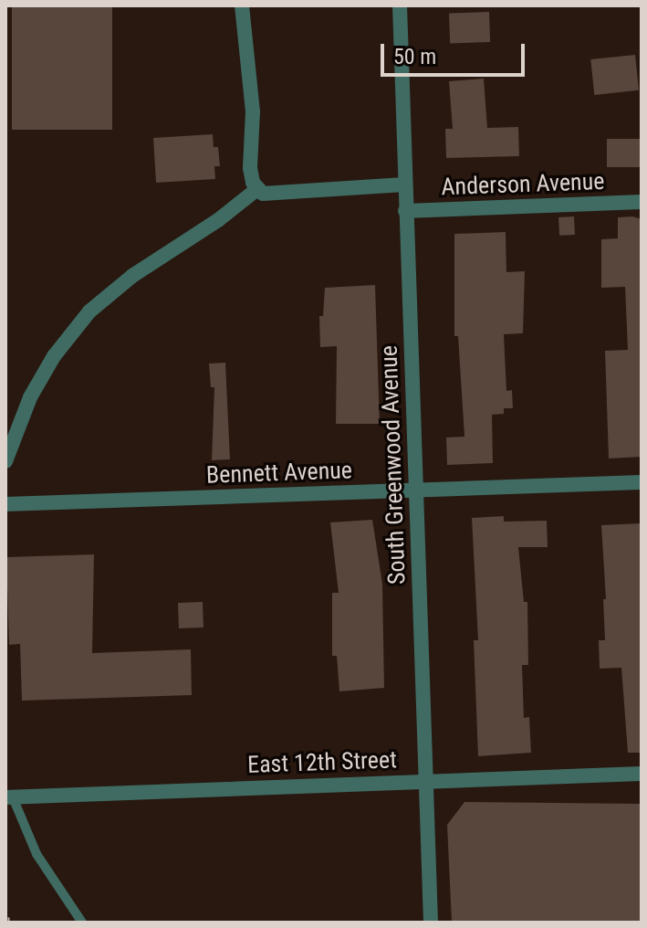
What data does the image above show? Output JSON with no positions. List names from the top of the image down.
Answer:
{
  "streets": {
    "street": [
      "Anderson Avenue",
      "South Greenwood Avenue",
      "Bennett Avenue",
      "East 12th Street"
    ]
  },
  "crossings": [
    ["Anderson Avenue", "South Greenwood Avenue"],
    ["South Greenwood Avenue", "Bennett Avenue"],
    ["South Greenwood Avenue", "East 12th Street"]
  ],
  "scale_bar": "50 m"
}
